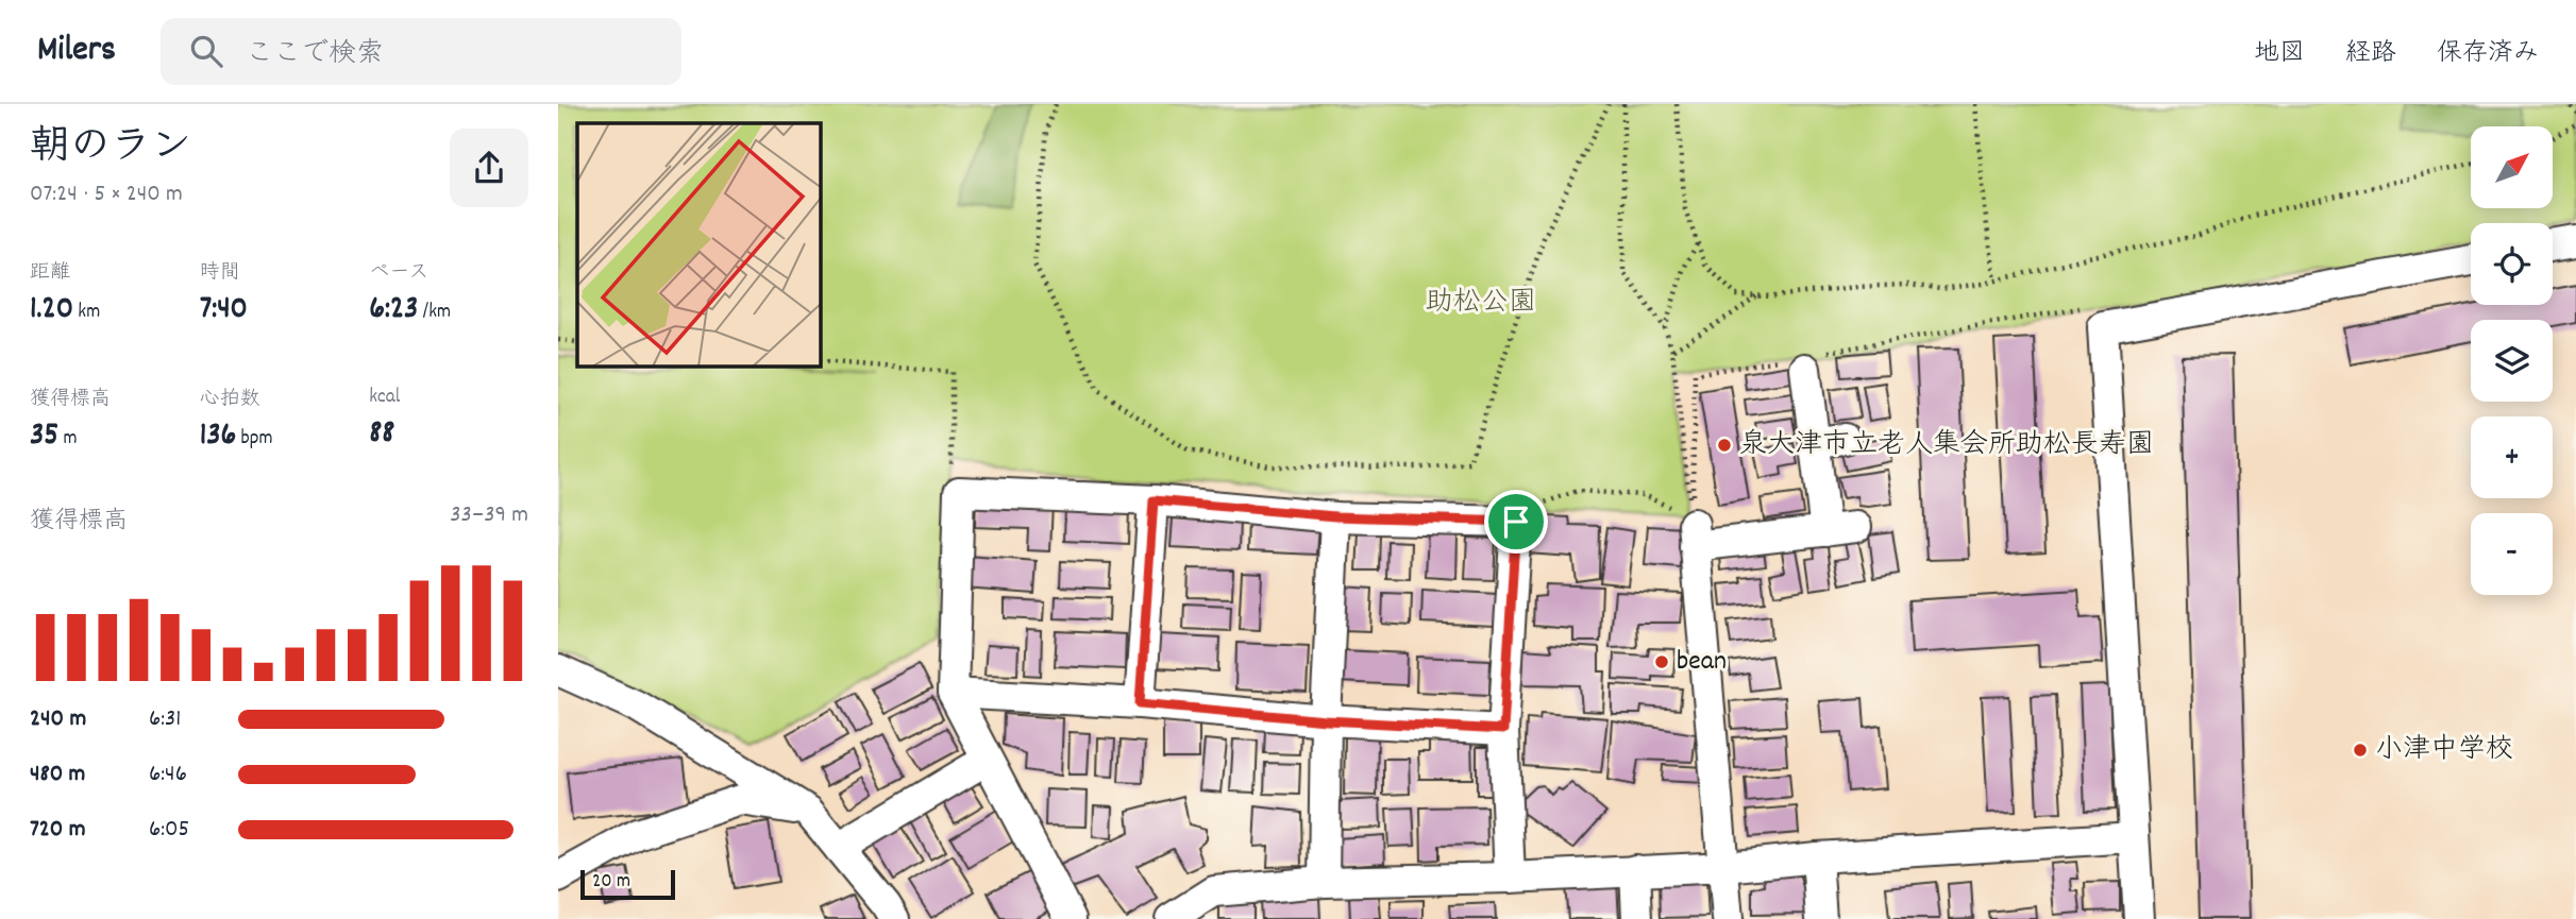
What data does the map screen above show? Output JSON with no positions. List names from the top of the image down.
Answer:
{
  "parks": ["助松公園"],
  "places": ["泉大津市立老人集会所助松長寿園", "bean", "小津中学校"],
  "scale_bar": "20 m",
  "north": "top right",
  "page": {
    "header": "Milers",
    "search": "ここで検索",
    "nav": ["地図", "経路", "保存済み"],
    "heading": ["朝のラン", "07:24 · 5 × 240 m"],
    "map_buttons": ["+", "−"],
    "stats": [
      ["距離", "1.20 km"],
      ["時間", "7:40"],
      ["ペース", "6:23 /km"],
      ["獲得標高", "35 m"],
      ["心拍数", "136 bpm"],
      ["kcal", "88"]
    ],
    "chart": ["獲得標高", "33–39 m"],
    "list": [
      {
        "name": "240 m",
        "note": "6:31"
      },
      {
        "name": "480 m",
        "note": "6:46"
      },
      {
        "name": "720 m",
        "note": "6:05"
      }
    ],
    "scale": "20 m"
  }
}
